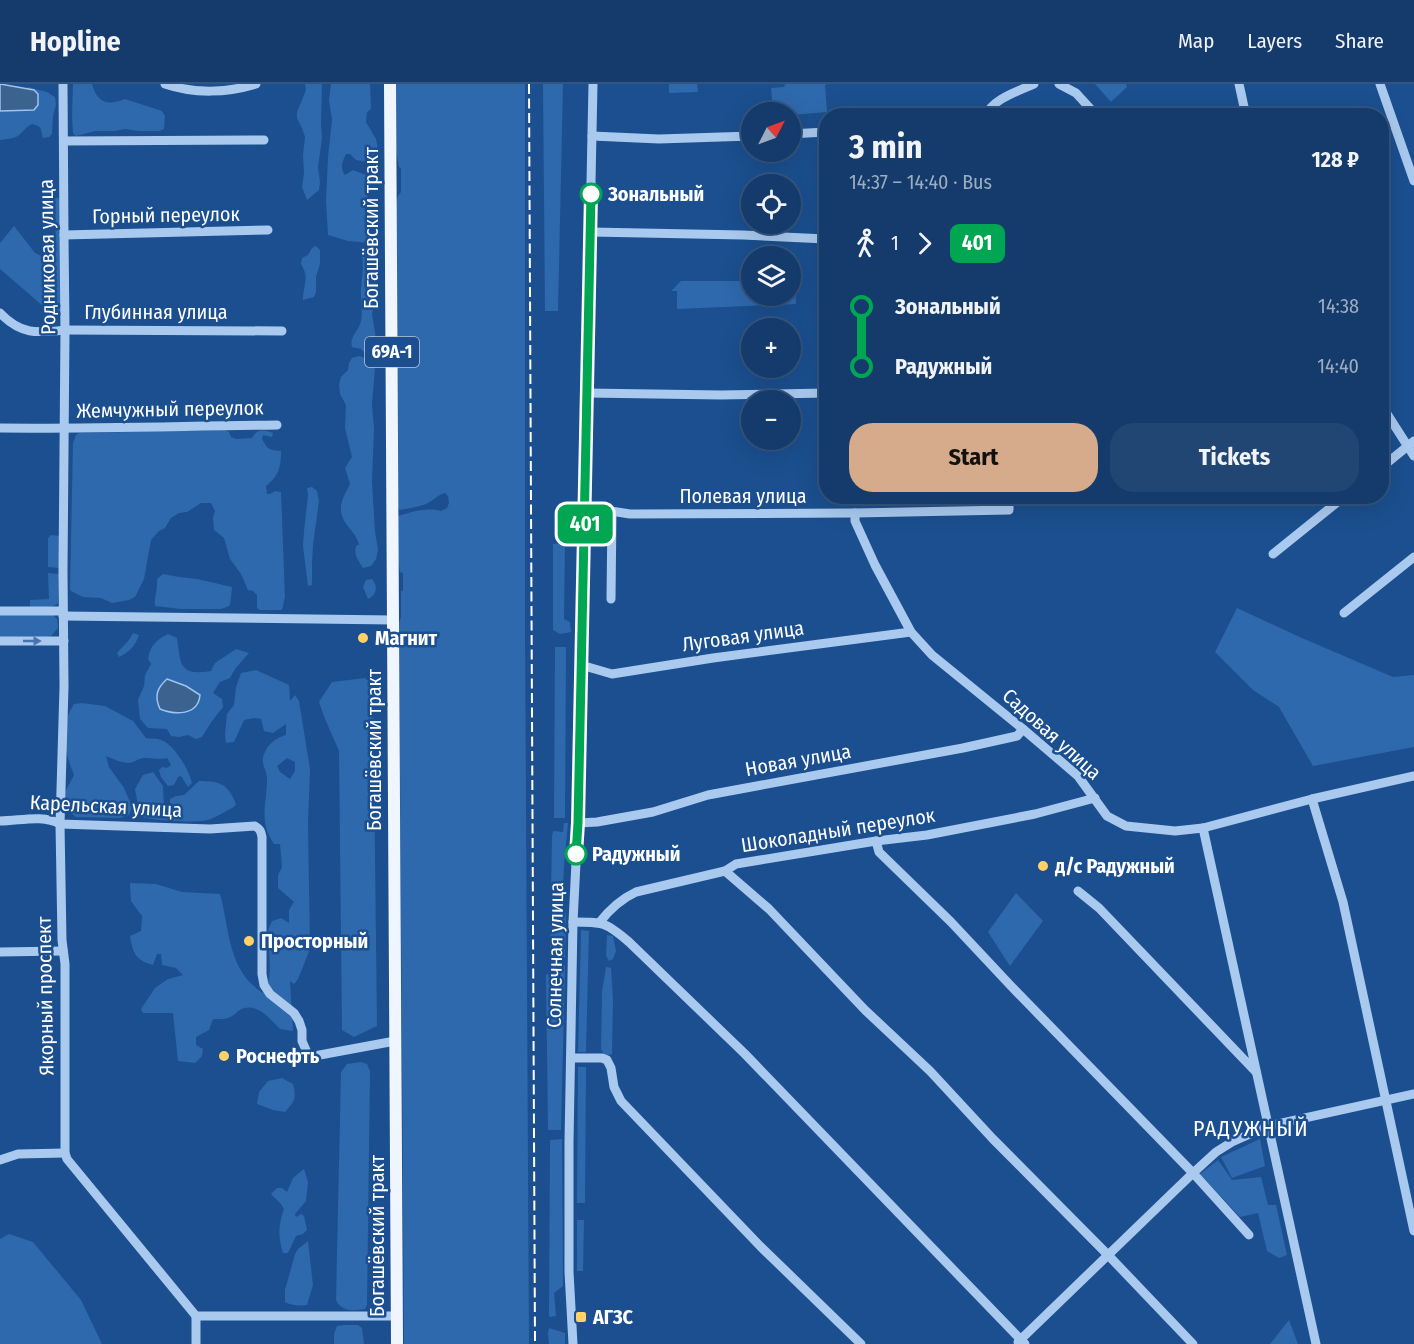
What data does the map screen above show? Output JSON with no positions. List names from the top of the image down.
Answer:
{
  "streets": {
    "main road": ["Богашёвский тракт", "69А-1"],
    "street": [
      "Горный переулок",
      "Родниковая улица",
      "Глубинная улица",
      "Жемчужный переулок",
      "Полевая улица",
      "Луговая улица",
      "Садовая улица",
      "Новая улица",
      "Карельская улица",
      "Шоколадный переулок",
      "Солнечная улица",
      "Якорный проспект"
    ]
  },
  "crossings": [
    ["Горный переулок", "Родниковая улица"],
    ["Богашёвский тракт", "Карельская улица"],
    ["Родниковая улица", "Глубинная улица"],
    ["Родниковая улица", "Жемчужный переулок"],
    ["Родниковая улица", "Якорный проспект"],
    ["Жемчужный переулок", "Якорный проспект"],
    ["Полевая улица", "Садовая улица"],
    ["Полевая улица", "Солнечная улица"],
    ["Луговая улица", "Садовая улица"],
    ["Луговая улица", "Солнечная улица"],
    ["Садовая улица", "Новая улица"],
    ["Садовая улица", "Шоколадный переулок"],
    ["Новая улица", "Солнечная улица"],
    ["Карельская улица", "Якорный проспект"]
  ],
  "districts": ["РАДУЖНЫЙ"],
  "places": {
    "other": [
      "Зональный",
      "Магнит",
      "Радужный",
      "д/с Радужный",
      "Просторный",
      "Роснефть"
    ],
    "transit": ["АГЗС"]
  },
  "lines": ["bus line 401"],
  "north": "top right",
  "page": {
    "header": "Hopline",
    "nav": ["Map", "Layers", "Share"],
    "on_map": "401",
    "map_buttons": ["+", "−"],
    "heading": ["3 min", "14:37 – 14:40 · Bus", "128 ₽"],
    "legs": ["1", "401"],
    "list": [
      {
        "name": "Зональный",
        "value": "14:38"
      },
      {
        "name": "Радужный",
        "value": "14:40"
      }
    ],
    "buttons": ["Start", "Tickets"]
  }
}
